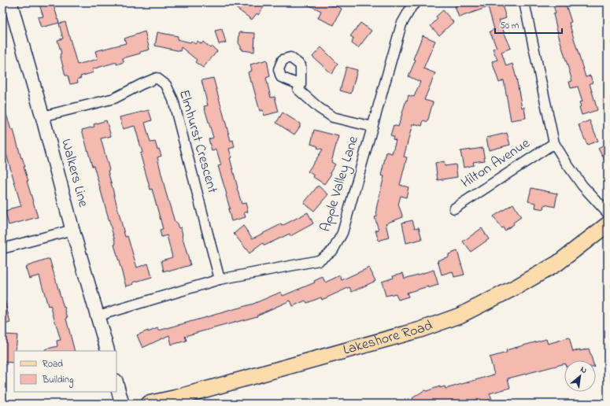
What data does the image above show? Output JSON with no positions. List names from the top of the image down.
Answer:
{
  "streets": {
    "main road": ["Walkers Line", "Lakeshore Road"],
    "street": ["Elmhurst Crescent", "Hilton Avenue", "Apple Valley Lane"]
  },
  "crossings": [
    ["Elmhurst Crescent", "Walkers Line"],
    ["Elmhurst Crescent", "Apple Valley Lane"],
    ["Walkers Line", "Apple Valley Lane"]
  ],
  "legend": ["Road", "Building"],
  "scale_bar": "50 m",
  "north": "top right"
}
